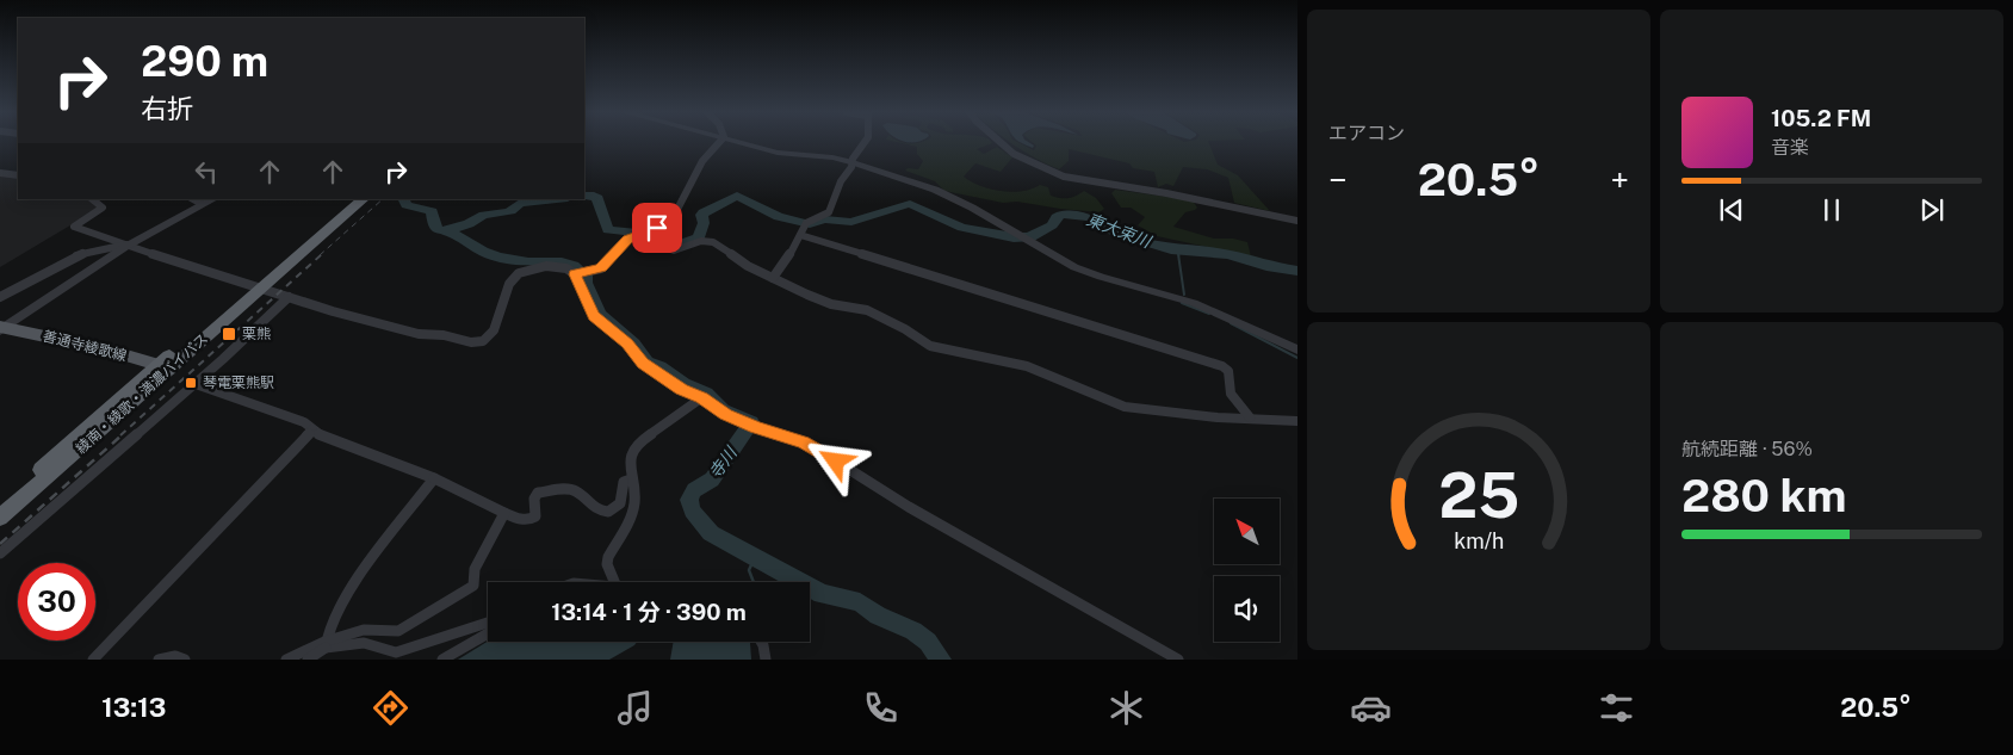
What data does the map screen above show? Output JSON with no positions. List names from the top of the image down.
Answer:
{
  "streets": {
    "highway": ["綾南・綾歌・満濃バイパス"],
    "main road": ["善通寺綾歌線"]
  },
  "crossings": [
    ["善通寺綾歌線", "綾南・綾歌・満濃バイパス"]
  ],
  "water": ["東大束川", "寺川"],
  "places": {
    "transit": ["栗熊", "琴電栗熊駅"]
  },
  "north": "top left",
  "page": {
    "tile": [
      "エアコン",
      ["航続距離 · 56%", "280 km"]
    ],
    "turn": ["290 m", "右折"],
    "song": ["105.2 FM", "音楽"],
    "heat": ["−", "20.5°", "+"],
    "limit": "30",
    "trip": "13:14 · 1 分 · 390 m",
    "tabs": ["13:13", "20.5°"],
    "gauge": ["25", "km/h"]
  }
}
